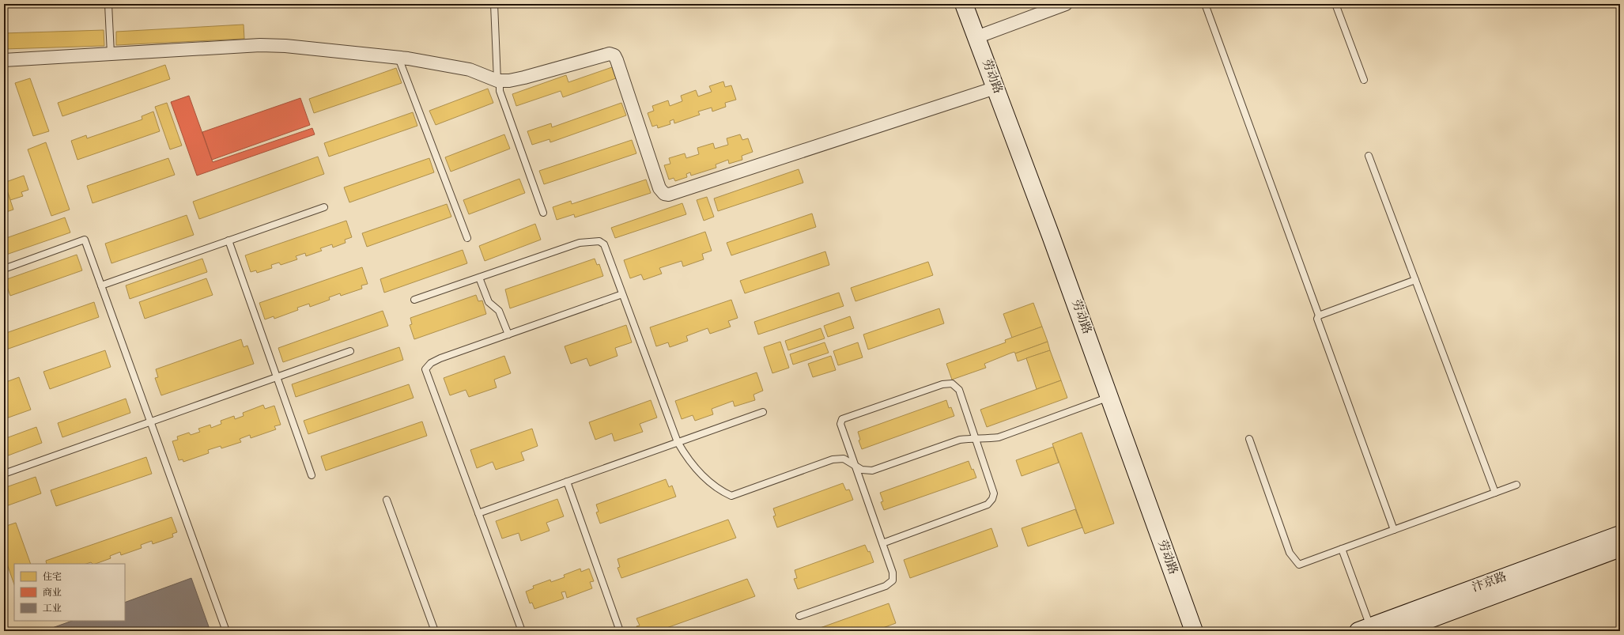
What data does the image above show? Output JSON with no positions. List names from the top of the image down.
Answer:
{
  "streets": {
    "street": ["劳动路", "汴京路"]
  },
  "legend": ["住宅", "商业", "工业"]
}
